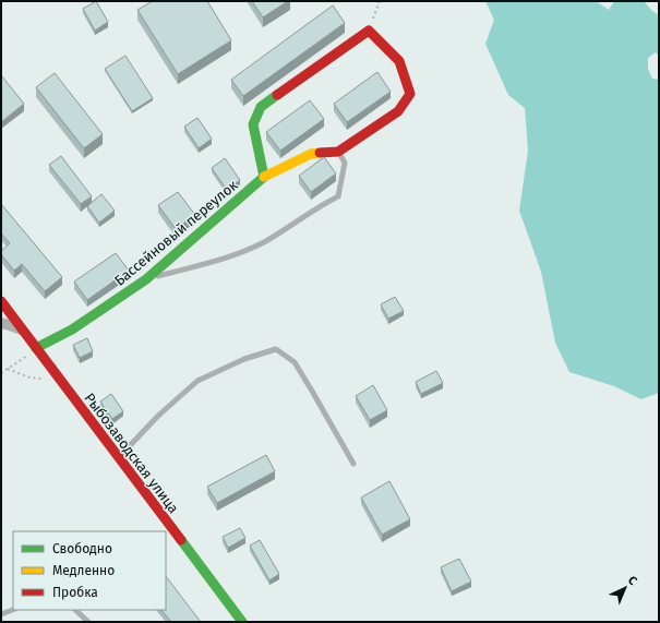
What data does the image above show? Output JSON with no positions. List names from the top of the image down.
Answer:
{
  "streets": {
    "street": ["Бассейновый переулок", "Рыбозаводская улица"]
  },
  "crossings": [
    ["Бассейновый переулок", "Рыбозаводская улица"]
  ],
  "legend": ["Свободно", "Медленно", "Пробка"],
  "north": "top right"
}
